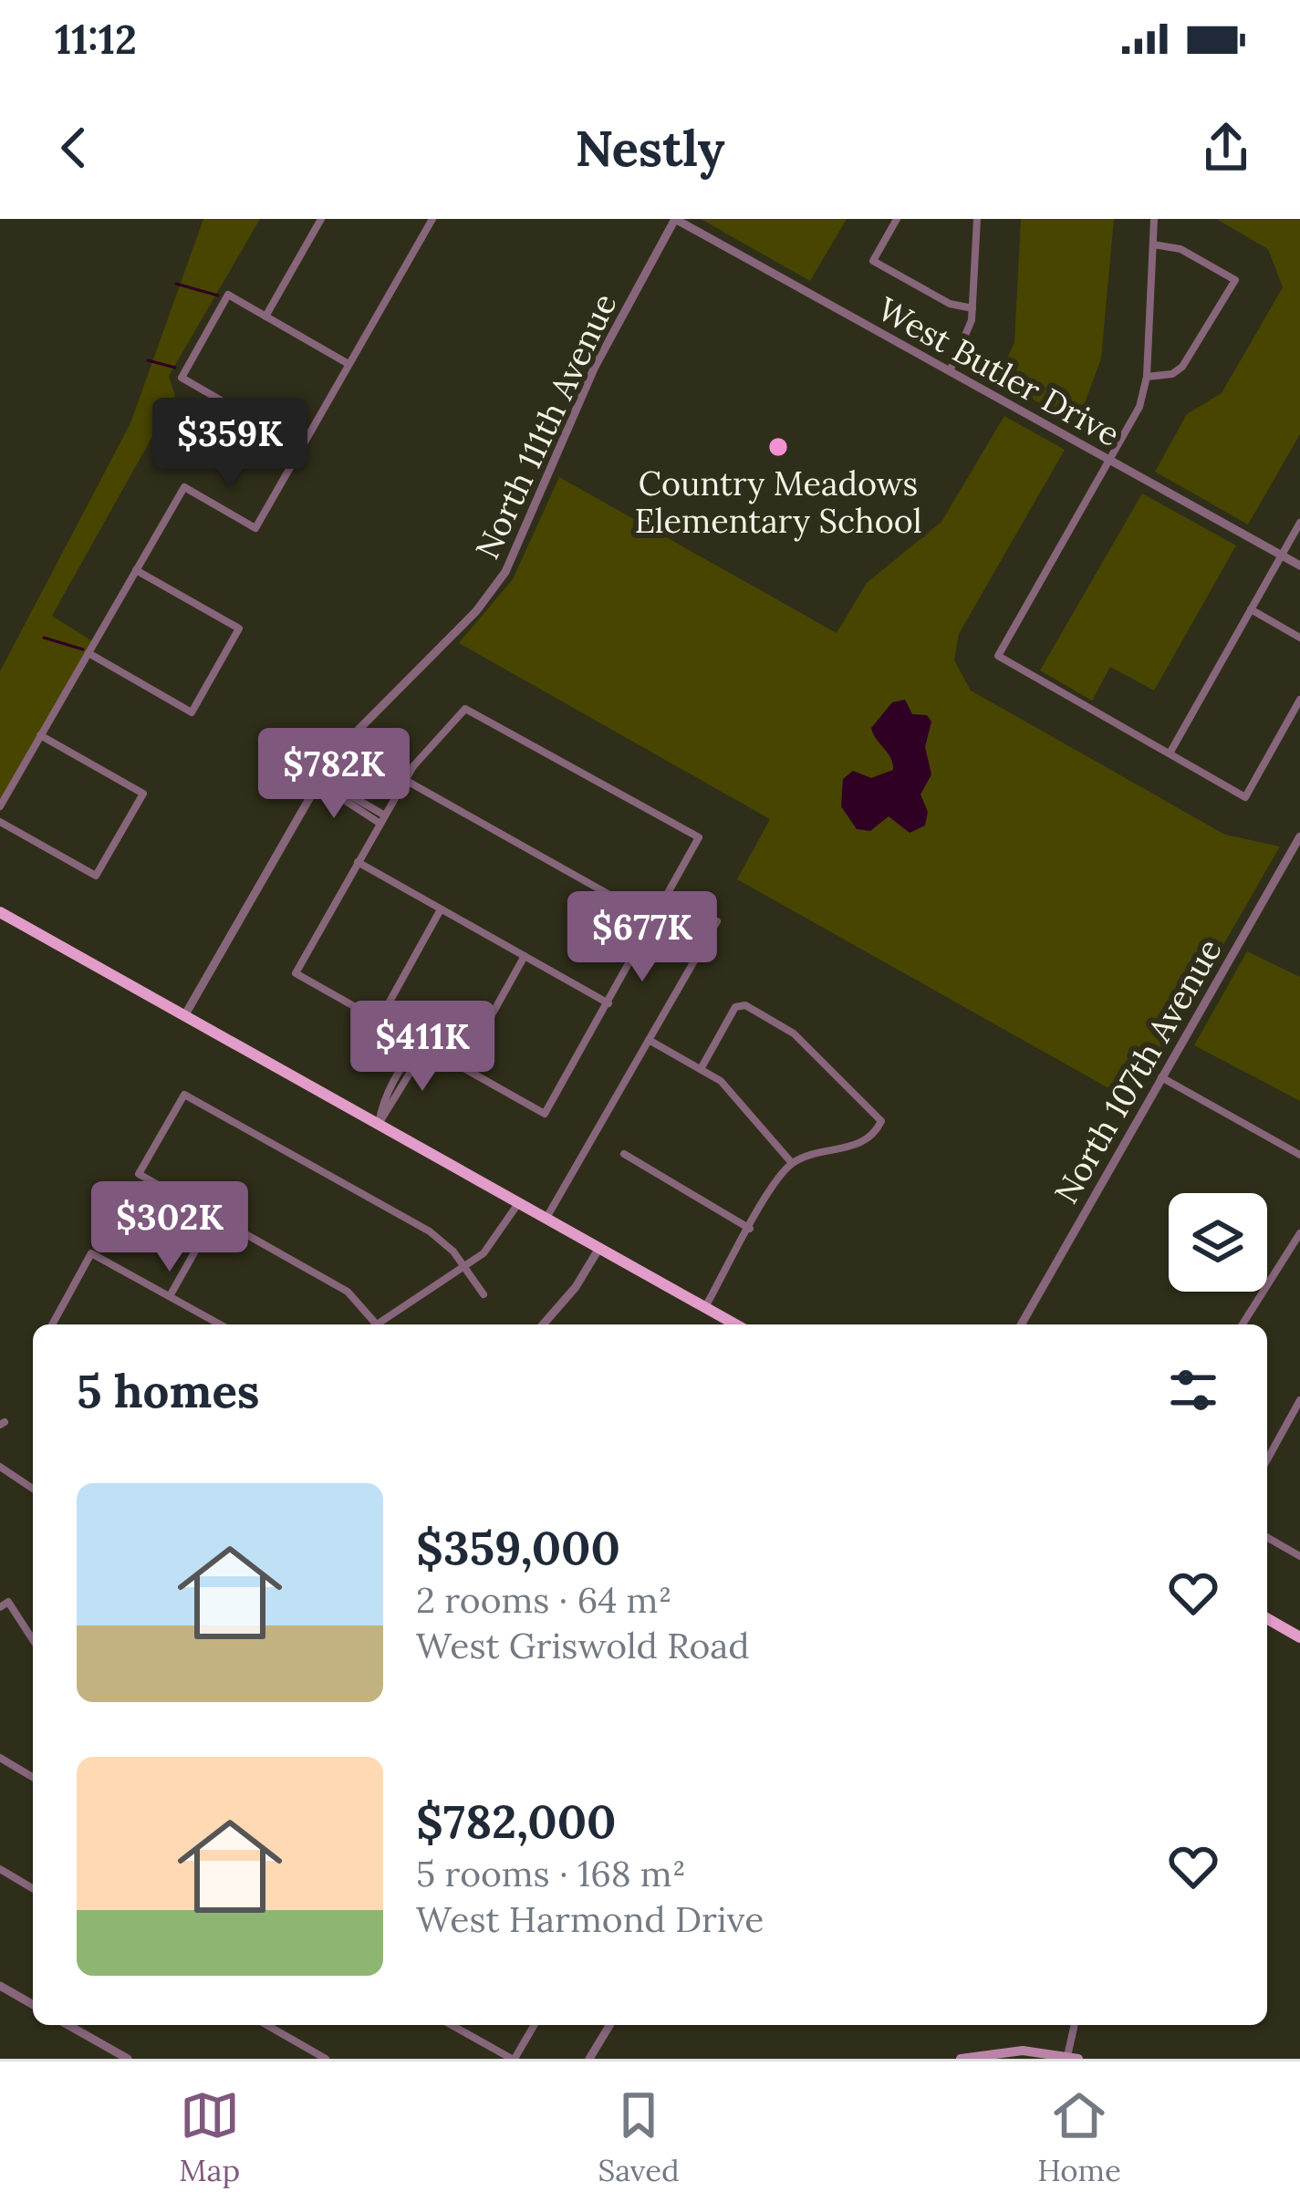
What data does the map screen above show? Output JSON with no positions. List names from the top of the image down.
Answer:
{
  "streets": {
    "street": ["West Butler Drive", "North 111th Avenue", "North 107th Avenue"]
  },
  "crossings": [
    ["West Butler Drive", "North 111th Avenue"]
  ],
  "places": ["Country Meadows Elementary School"],
  "page": {
    "status": "11:12",
    "header": "Nestly",
    "price": [
      "$359K",
      "$782K",
      "$677K",
      "$411K",
      "$302K"
    ],
    "heading": "5 homes",
    "list": [
      {
        "name": "$359,000",
        "note": "2 rooms · 64 m² · West Griswold Road"
      },
      {
        "name": "$782,000",
        "note": "5 rooms · 168 m² · West Harmond Drive"
      }
    ],
    "tabs": ["Map", "Saved", "Home"]
  }
}
